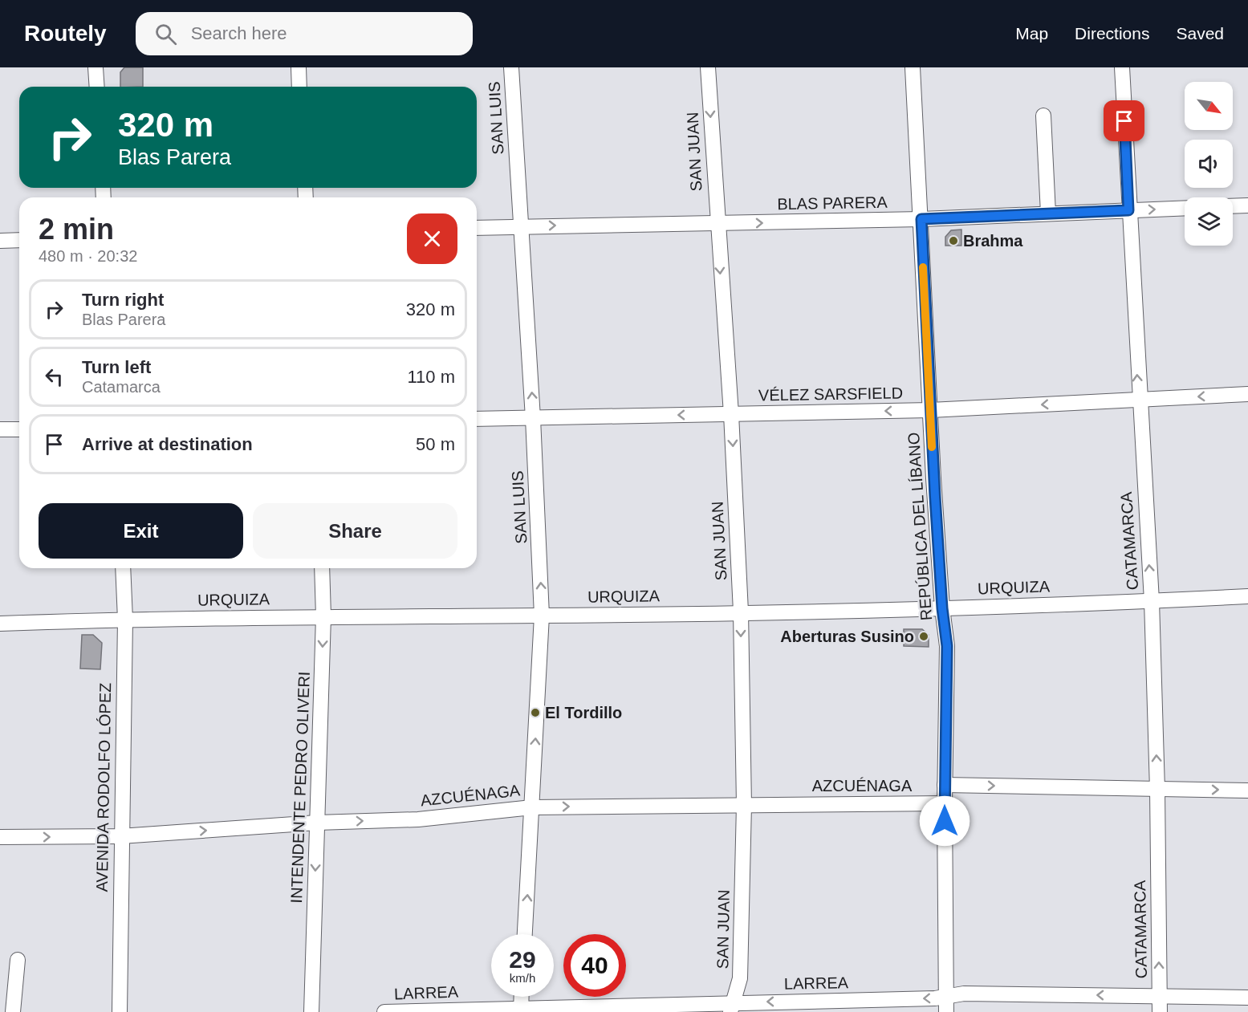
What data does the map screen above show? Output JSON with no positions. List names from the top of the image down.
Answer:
{
  "streets": {
    "street": [
      "SAN LUIS",
      "SAN JUAN",
      "BLAS PARERA",
      "VÉLEZ SARSFIELD",
      "REPÚBLICA DEL LÍBANO",
      "CATAMARCA",
      "URQUIZA",
      "AZCUÉNAGA",
      "AVENIDA RODOLFO LÓPEZ",
      "INTENDENTE PEDRO OLIVERI",
      "LARREA"
    ]
  },
  "crossings": [
    ["SAN LUIS", "BLAS PARERA"],
    ["SAN LUIS", "VÉLEZ SARSFIELD"],
    ["SAN LUIS", "URQUIZA"],
    ["SAN LUIS", "AZCUÉNAGA"],
    ["SAN JUAN", "BLAS PARERA"],
    ["SAN JUAN", "VÉLEZ SARSFIELD"],
    ["SAN JUAN", "URQUIZA"],
    ["SAN JUAN", "AZCUÉNAGA"],
    ["SAN JUAN", "LARREA"],
    ["BLAS PARERA", "REPÚBLICA DEL LÍBANO"],
    ["BLAS PARERA", "CATAMARCA"],
    ["VÉLEZ SARSFIELD", "REPÚBLICA DEL LÍBANO"],
    ["VÉLEZ SARSFIELD", "CATAMARCA"],
    ["REPÚBLICA DEL LÍBANO", "URQUIZA"],
    ["REPÚBLICA DEL LÍBANO", "AZCUÉNAGA"],
    ["REPÚBLICA DEL LÍBANO", "LARREA"],
    ["CATAMARCA", "URQUIZA"],
    ["CATAMARCA", "LARREA"],
    ["URQUIZA", "AVENIDA RODOLFO LÓPEZ"],
    ["URQUIZA", "INTENDENTE PEDRO OLIVERI"],
    ["AZCUÉNAGA", "AVENIDA RODOLFO LÓPEZ"],
    ["AZCUÉNAGA", "INTENDENTE PEDRO OLIVERI"]
  ],
  "one_way": [
    "SAN LUIS",
    "SAN JUAN",
    "BLAS PARERA",
    "VÉLEZ SARSFIELD",
    "CATAMARCA",
    "AZCUÉNAGA",
    "INTENDENTE PEDRO OLIVERI",
    "LARREA"
  ],
  "places": ["Brahma", "Aberturas Susino", "El Tordillo"],
  "north": "bottom right",
  "page": {
    "header": "Routely",
    "search": "Search here",
    "nav": ["Map", "Directions", "Saved"],
    "turn": ["320 m", "Blas Parera"],
    "heading": ["2 min", "480 m · 20:32"],
    "list": [
      {
        "name": "Turn right",
        "note": "Blas Parera",
        "value": "320 m"
      },
      {
        "name": "Turn left",
        "note": "Catamarca",
        "value": "110 m"
      },
      {
        "name": "Arrive at destination",
        "value": "50 m"
      }
    ],
    "buttons": ["Exit", "Share"],
    "speed": "29 km/h",
    "limit": "40"
  }
}
